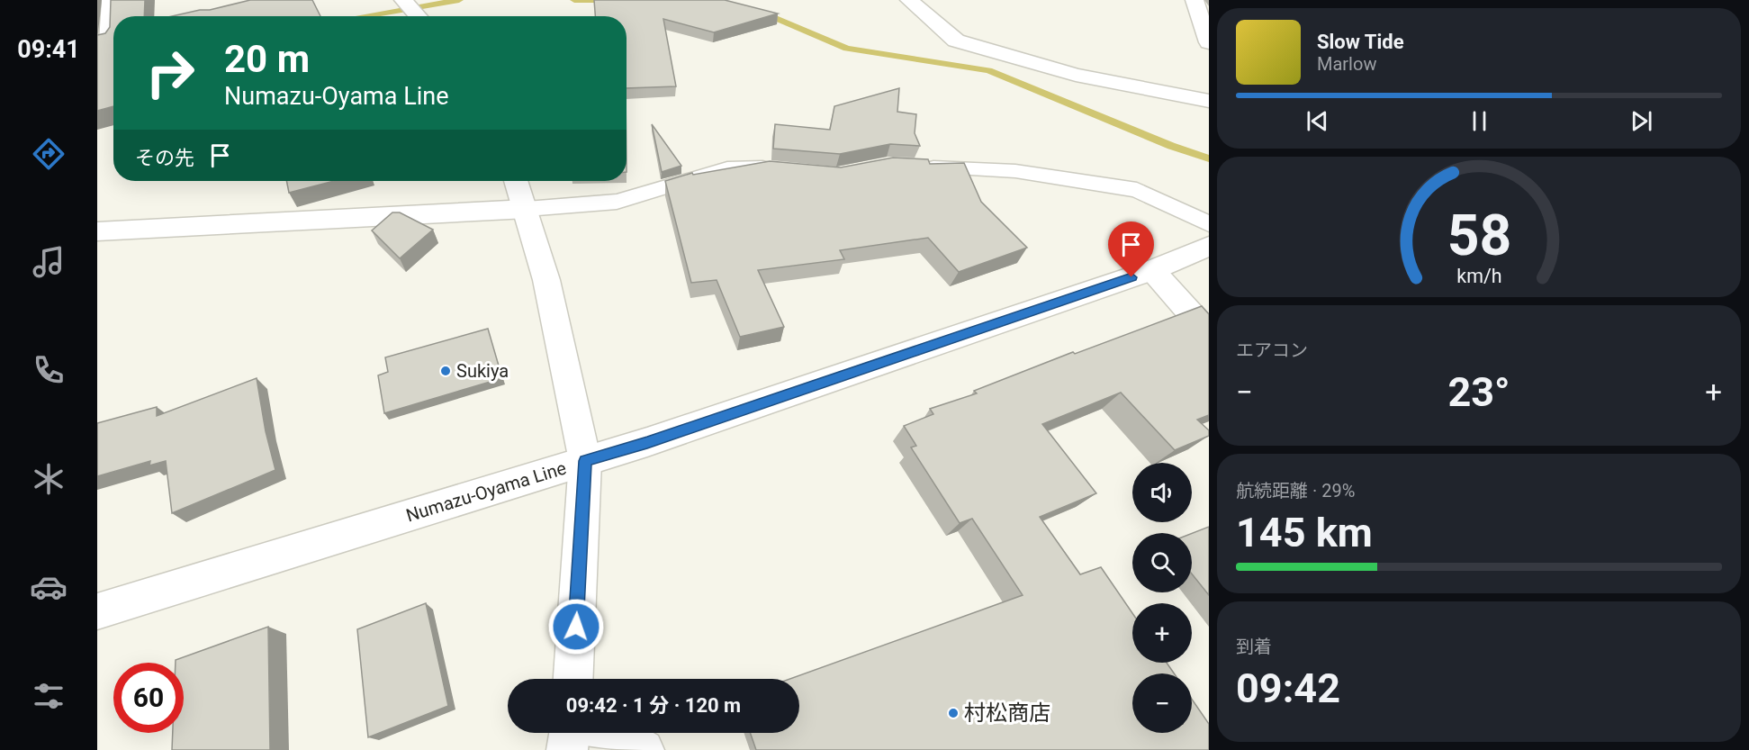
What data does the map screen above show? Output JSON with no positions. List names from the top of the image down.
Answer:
{
  "streets": {
    "street": ["Numazu-Oyama Line"]
  },
  "places": ["Sukiya", "村松商店"],
  "page": {
    "tabs": "09:41",
    "turn": ["20 m", "Numazu-Oyama Line"],
    "song": ["Slow Tide", "Marlow"],
    "then": "その先",
    "tile": [
      "エアコン",
      ["航続距離 · 29%", "145 km"],
      ["到着", "09:42"]
    ],
    "heat": ["−", "23°", "+"],
    "map_buttons": ["+", "−"],
    "limit": "60",
    "trip": "09:42 · 1 分 · 120 m",
    "gauge": ["58", "km/h"]
  }
}
